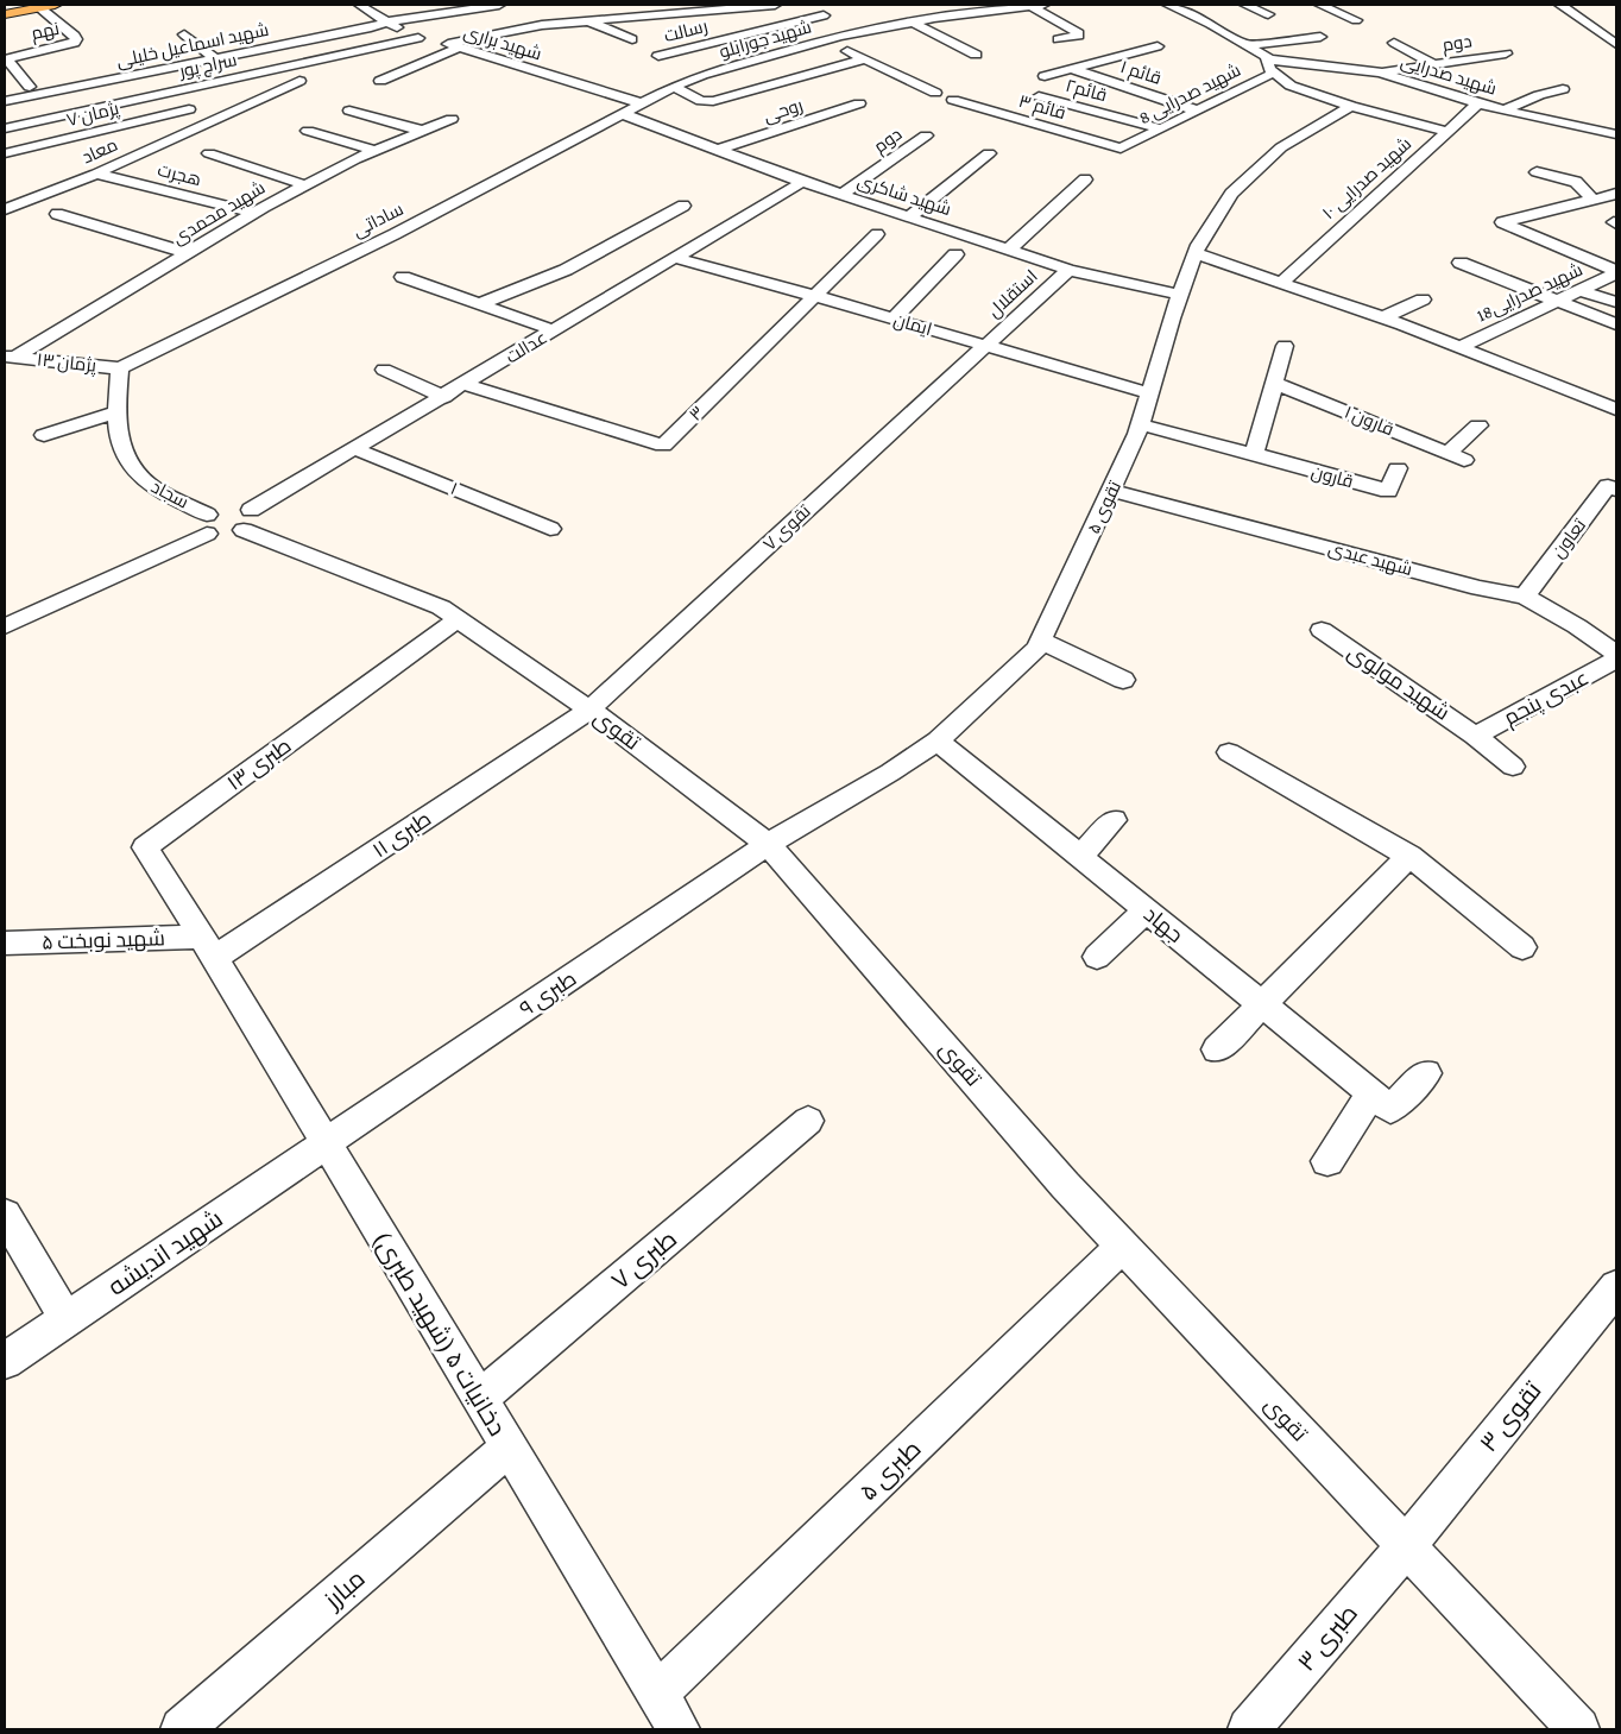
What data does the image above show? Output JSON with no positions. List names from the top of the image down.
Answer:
{
  "streets": {
    "street": [
      "نهم",
      "رسالت",
      "شهید جورابلو",
      "شهید براری",
      "دوم",
      "شهید اسماعیل خلیلی",
      "سراج پور",
      "قائم ۱",
      "شهید صدرایی",
      "قائم۲",
      "شهید صدرایی 8",
      "قائم ۳",
      "روحی",
      "پژمان ۷",
      "معاد",
      "هجرت",
      "شهید صدرایی ۱۰",
      "شهید شاکری",
      "شهید محمدی",
      "ساداتی",
      "شهید صدرایی18",
      "استقلال",
      "ایمان",
      "عدالت",
      "پژمان ۱۳",
      "۳",
      "قارون ۱",
      "قارون",
      "۱",
      "سجاد",
      "تقوی ۵",
      "تقوی ۷",
      "تعاون",
      "شهید عبدی",
      "شهید مولوی",
      "عبدی پنجم",
      "تقوی",
      "طبری ۱۳",
      "طبری ۱۱",
      "جهاد",
      "شهید نوبخت ۵",
      "طبری ۹",
      "شهید اندیشه",
      "طبری ۷",
      "دخانیات ۵ (شهید طبری)",
      "تقوی ۳",
      "طبری ۵",
      "مبارز",
      "طبری ۳"
    ]
  },
  "crossings": [
    ["شهید جورابلو", "شهید براری"],
    ["شهید جورابلو", "ساداتی"],
    ["شهید براری", "شهید اسماعیل خلیلی"],
    ["شهید براری", "سراج پور"],
    ["شهید براری", "ساداتی"],
    ["دوم", "شهید صدرایی"],
    ["دوم", "شهید شاکری"],
    ["قائم ۱", "شهید صدرایی 8"],
    ["شهید صدرایی", "شهید صدرایی 8"],
    ["شهید صدرایی", "شهید صدرایی ۱۰"],
    ["شهید صدرایی", "تقوی ۵"],
    ["قائم۲", "شهید صدرایی 8"],
    ["شهید صدرایی 8", "قائم ۳"],
    ["روحی", "شهید شاکری"],
    ["معاد", "هجرت"],
    ["هجرت", "شهید محمدی"],
    ["شهید شاکری", "ساداتی"],
    ["شهید شاکری", "استقلال"],
    ["شهید شاکری", "عدالت"],
    ["شهید شاکری", "تقوی ۵"],
    ["شهید محمدی", "پژمان ۱۳"],
    ["ساداتی", "پژمان ۱۳"],
    ["ساداتی", "سجاد"],
    ["استقلال", "ایمان"],
    ["استقلال", "تقوی ۷"],
    ["ایمان", "عدالت"],
    ["ایمان", "۳"],
    ["ایمان", "تقوی ۵"],
    ["ایمان", "تقوی ۷"],
    ["عدالت", "۳"],
    ["عدالت", "۱"],
    ["عدالت", "سجاد"],
    ["عدالت", "تقوی"],
    ["پژمان ۱۳", "سجاد"],
    ["قارون", "تقوی ۵"],
    ["سجاد", "تقوی"],
    ["تقوی ۵", "شهید عبدی"],
    ["تقوی ۵", "تقوی"],
    ["تقوی ۵", "جهاد"],
    ["تقوی ۵", "طبری ۹"],
    ["تقوی ۷", "تقوی"],
    ["تقوی ۷", "طبری ۱۱"],
    ["تعاون", "شهید عبدی"],
    ["شهید مولوی", "عبدی پنجم"],
    ["تقوی", "طبری ۱۳"],
    ["تقوی", "طبری ۱۱"],
    ["تقوی", "طبری ۹"],
    ["تقوی", "تقوی ۳"],
    ["تقوی", "طبری ۵"],
    ["تقوی", "طبری ۳"],
    ["طبری ۱۳", "طبری ۱۱"],
    ["طبری ۱۳", "شهید نوبخت ۵"],
    ["طبری ۱۳", "دخانیات ۵ (شهید طبری)"],
    ["طبری ۱۱", "شهید نوبخت ۵"],
    ["طبری ۱۱", "دخانیات ۵ (شهید طبری)"],
    ["شهید نوبخت ۵", "دخانیات ۵ (شهید طبری)"],
    ["طبری ۹", "شهید اندیشه"],
    ["طبری ۹", "دخانیات ۵ (شهید طبری)"],
    ["شهید اندیشه", "دخانیات ۵ (شهید طبری)"],
    ["طبری ۷", "دخانیات ۵ (شهید طبری)"],
    ["دخانیات ۵ (شهید طبری)", "طبری ۵"],
    ["دخانیات ۵ (شهید طبری)", "مبارز"],
    ["تقوی ۳", "طبری ۳"]
  ]
}
